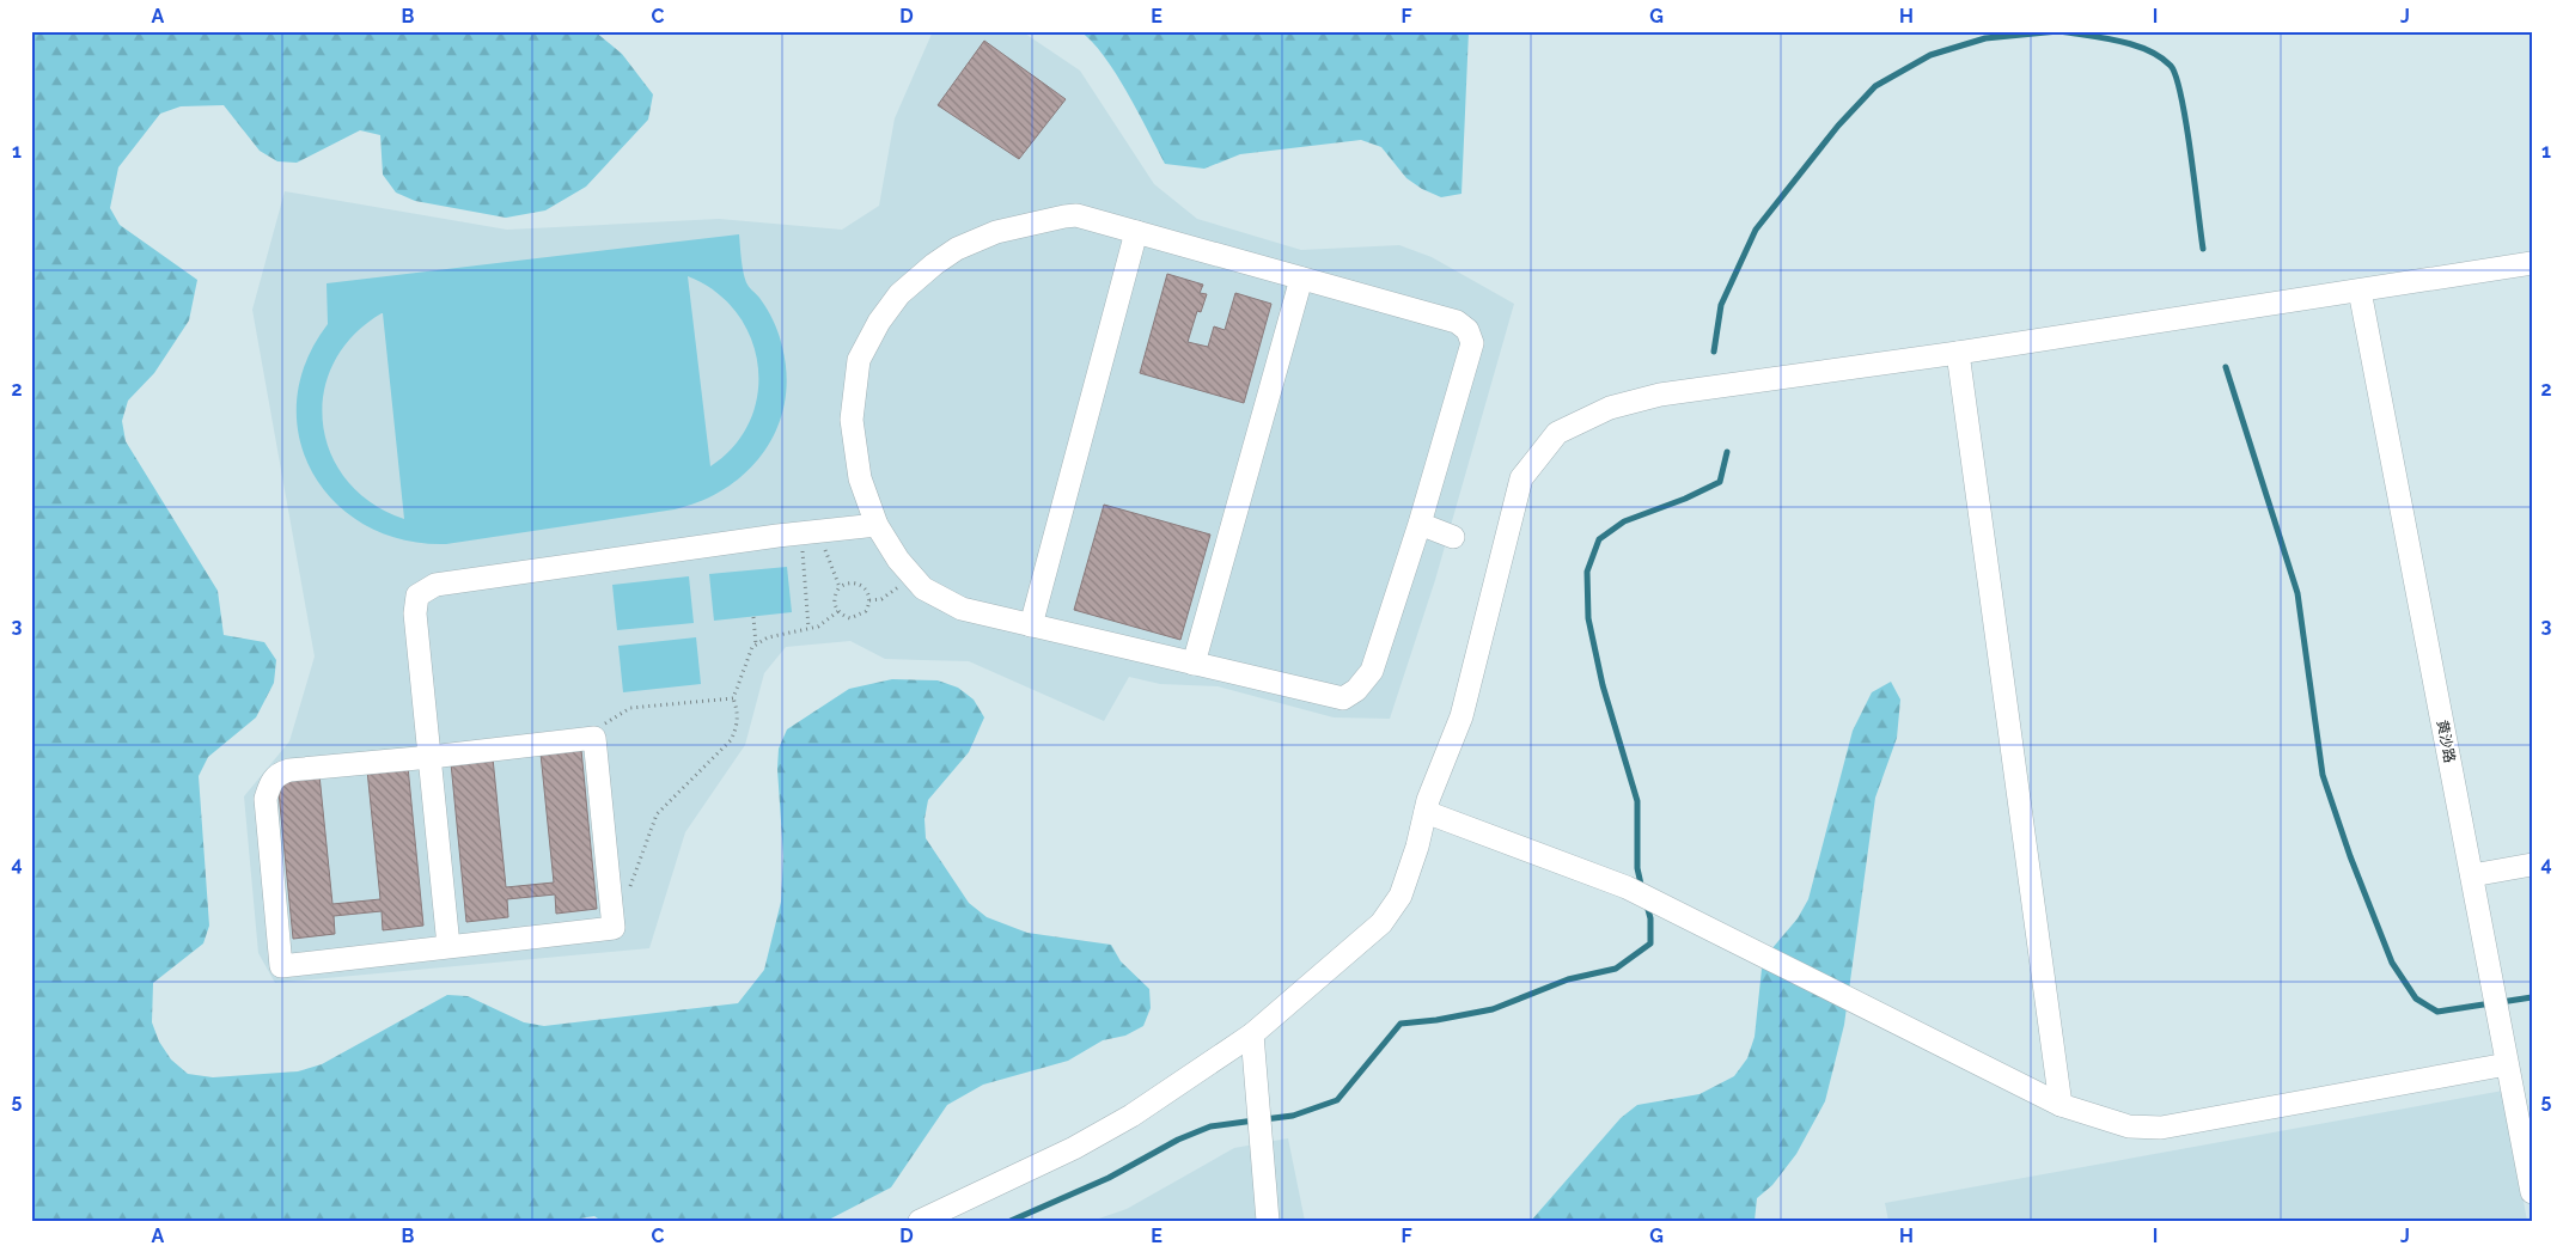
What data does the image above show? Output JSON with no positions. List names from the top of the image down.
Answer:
{
  "streets": {
    "street": ["黄沙路"]
  },
  "grid": {
    "columns": [
      "A",
      "B",
      "C",
      "D",
      "E",
      "F",
      "G",
      "H",
      "I",
      "J"
    ],
    "rows": [
      "1",
      "2",
      "3",
      "4",
      "5"
    ]
  }
}
